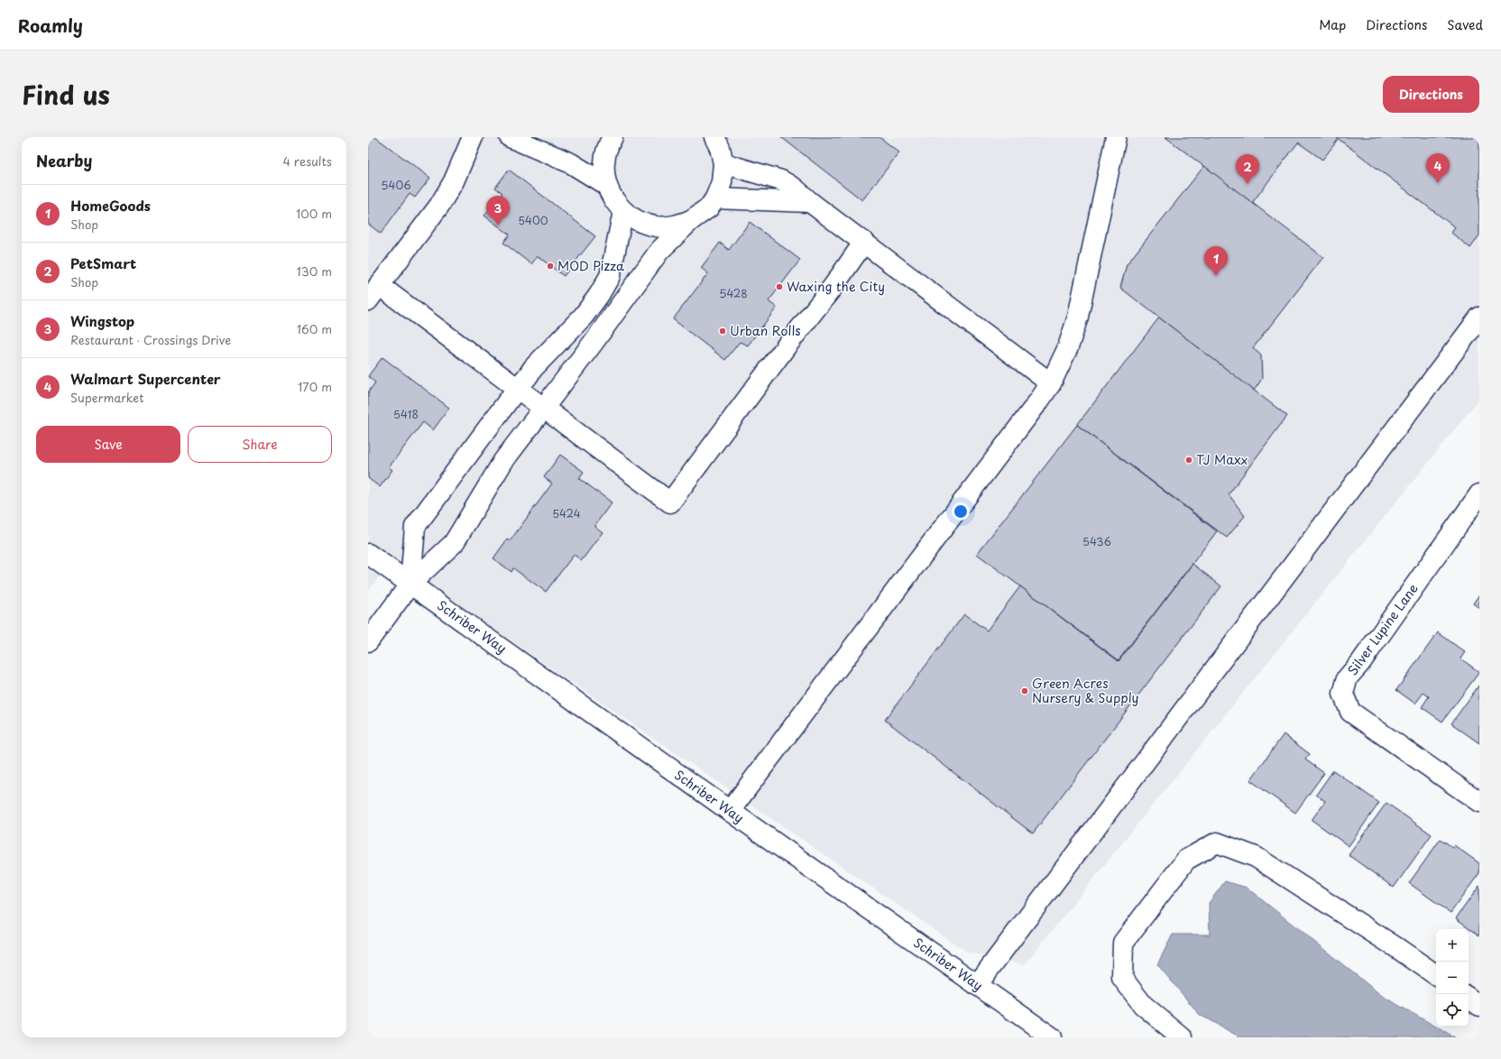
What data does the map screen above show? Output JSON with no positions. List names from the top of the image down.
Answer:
{
  "streets": {
    "street": ["Schriber Way", "Silver Lupine Lane"]
  },
  "places": [
    "MOD Pizza",
    "Waxing the City",
    "Urban Rolls",
    "TJ Maxx",
    "Green Acres Nursery & Supply"
  ],
  "house_numbers": [
    "5406",
    "5400",
    "5428",
    "5418",
    "5424",
    "5436"
  ],
  "page": {
    "header": "Roamly",
    "nav": ["Map", "Directions", "Saved"],
    "title": "Find us",
    "buttons": [
      "Directions",
      ["Save", "Share"]
    ],
    "heading": ["Nearby", "4 results"],
    "pins": [
      "4",
      "2",
      "3",
      "1"
    ],
    "list": [
      {
        "mark": "1",
        "name": "HomeGoods",
        "note": "Shop",
        "value": "100 m"
      },
      {
        "mark": "2",
        "name": "PetSmart",
        "note": "Shop",
        "value": "130 m"
      },
      {
        "mark": "3",
        "name": "Wingstop",
        "note": "Restaurant · Crossings Drive",
        "value": "160 m"
      },
      {
        "mark": "4",
        "name": "Walmart Supercenter",
        "note": "Supermarket",
        "value": "170 m"
      }
    ],
    "map_buttons": ["+", "−"]
  }
}
